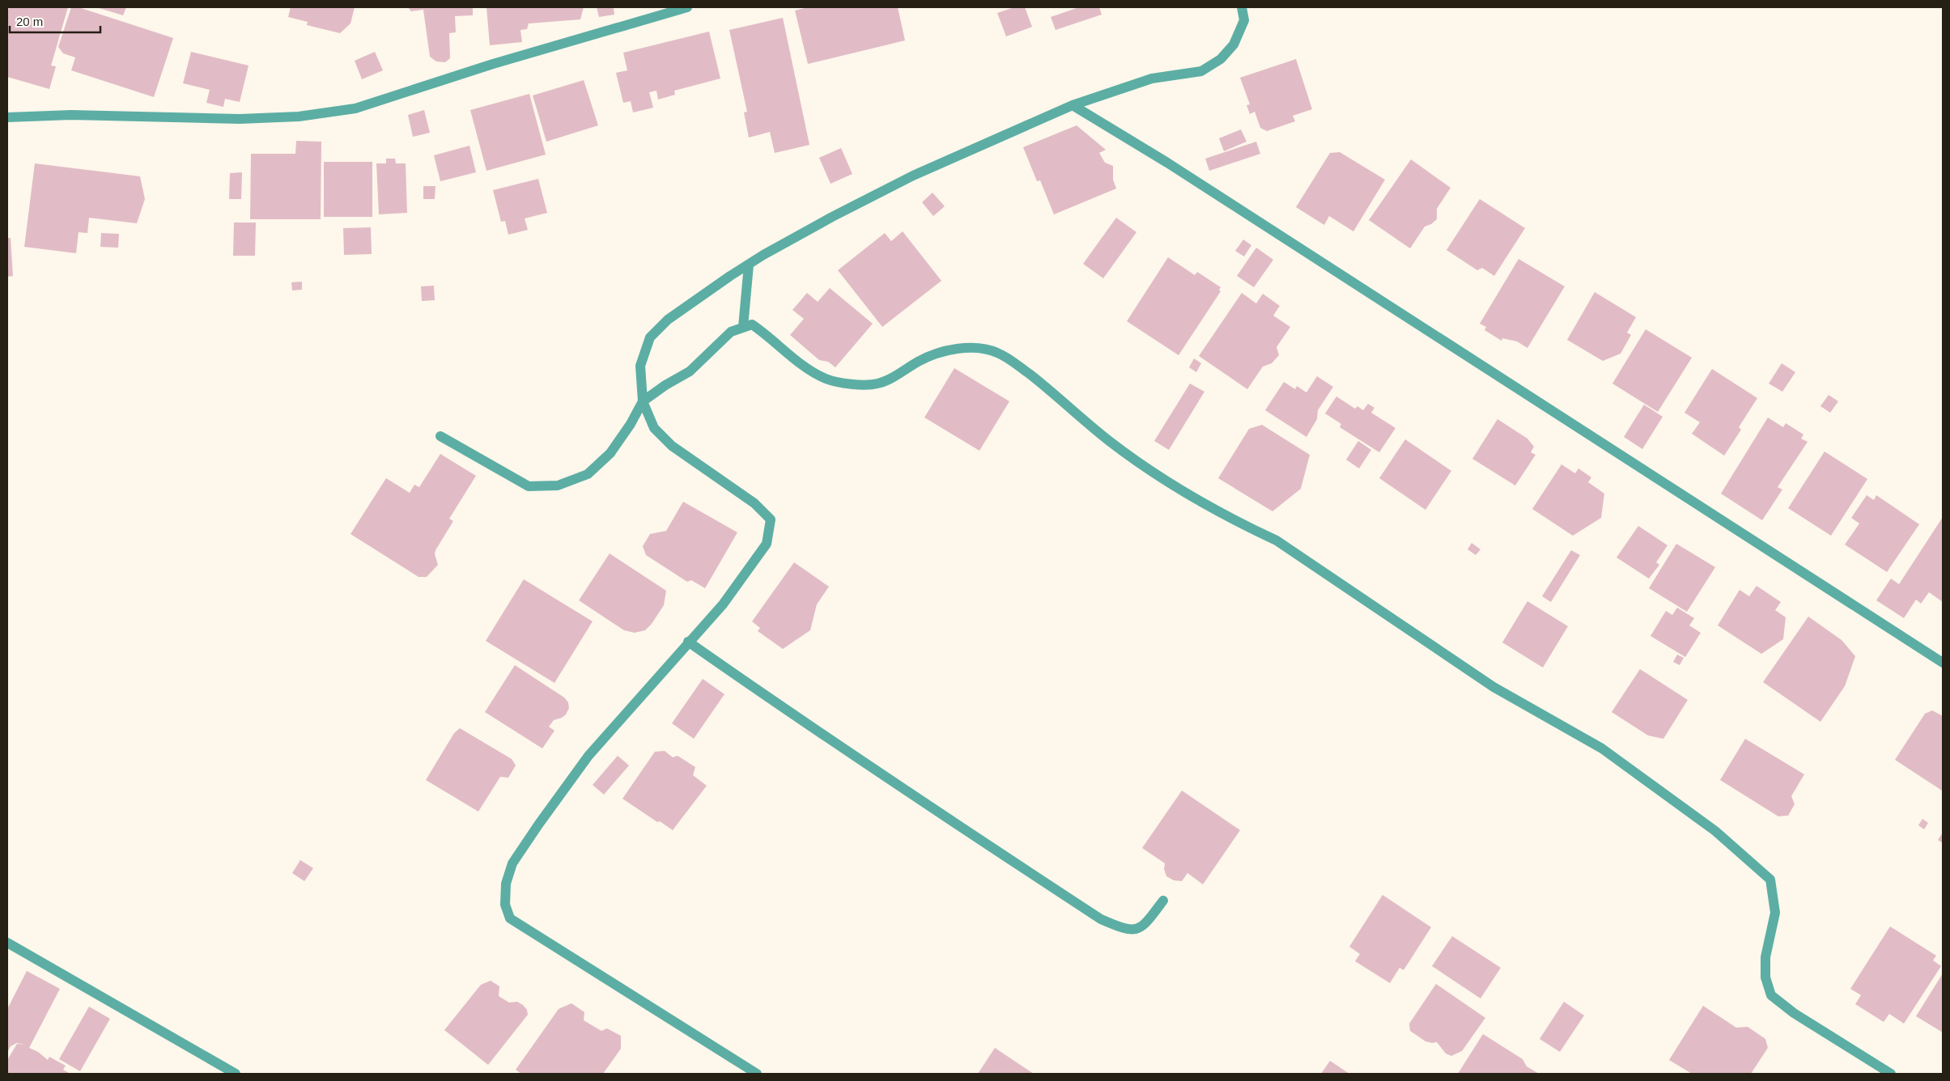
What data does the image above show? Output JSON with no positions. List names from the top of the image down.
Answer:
{
  "scale_bar": "20 m"
}
